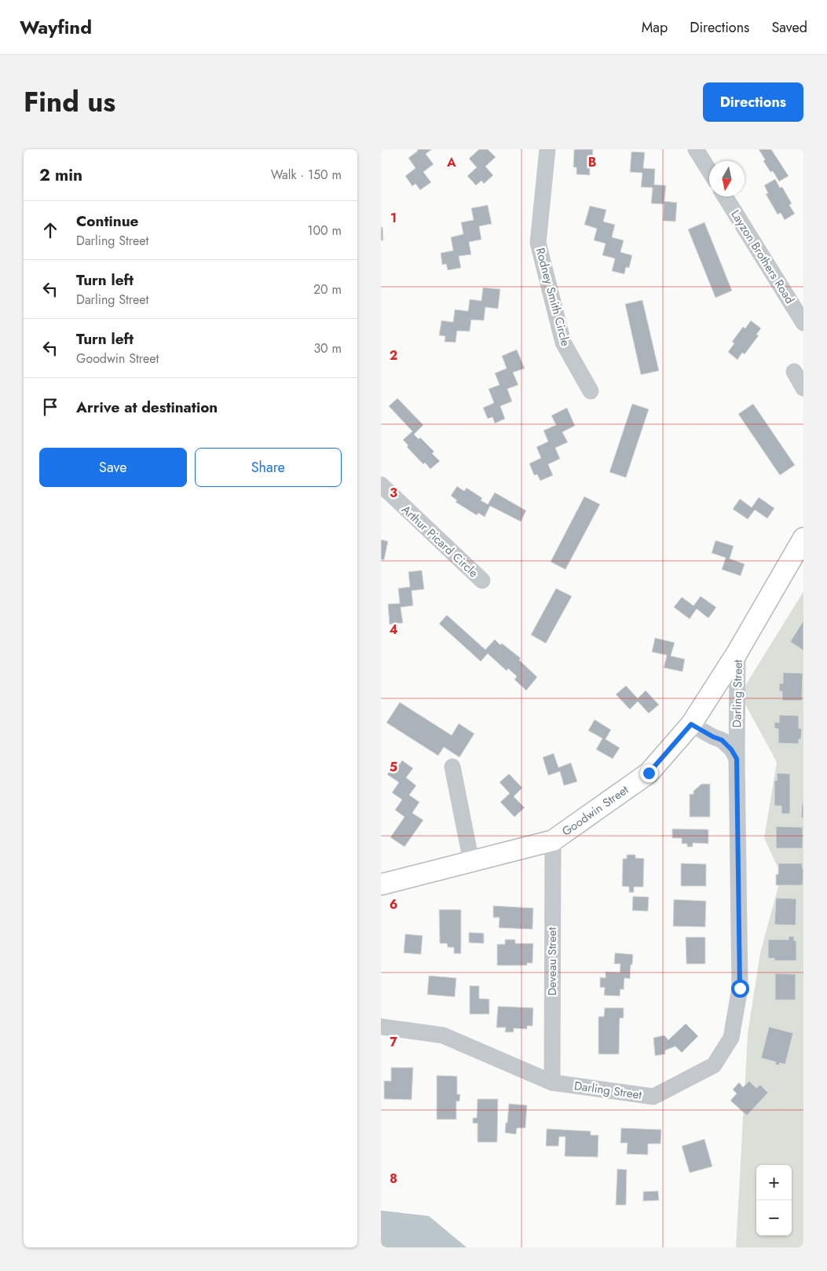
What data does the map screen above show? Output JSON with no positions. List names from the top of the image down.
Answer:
{
  "streets": {
    "main road": ["Goodwin Street"],
    "street": [
      "Layzon Brothers Road",
      "Rodney Smith Circle",
      "Arthur Picard Circle",
      "Darling Street",
      "Deveau Street"
    ]
  },
  "crossings": [
    ["Darling Street", "Goodwin Street"],
    ["Darling Street", "Deveau Street"],
    ["Goodwin Street", "Deveau Street"]
  ],
  "north": "bottom",
  "page": {
    "header": "Wayfind",
    "nav": ["Map", "Directions", "Saved"],
    "title": "Find us",
    "buttons": [
      "Directions",
      ["Save", "Share"]
    ],
    "heading": ["2 min", "Walk · 150 m"],
    "list": [
      ["Continue", "Darling Street", "100 m"],
      ["Turn left", "Darling Street", "20 m"],
      ["Turn left", "Goodwin Street", "30 m"],
      "Arrive at destination"
    ],
    "map_buttons": ["+", "−"]
  },
  "grid": {
    "columns": ["A", "B"],
    "rows": [
      "1",
      "2",
      "3",
      "4",
      "5",
      "6",
      "7",
      "8"
    ]
  }
}
